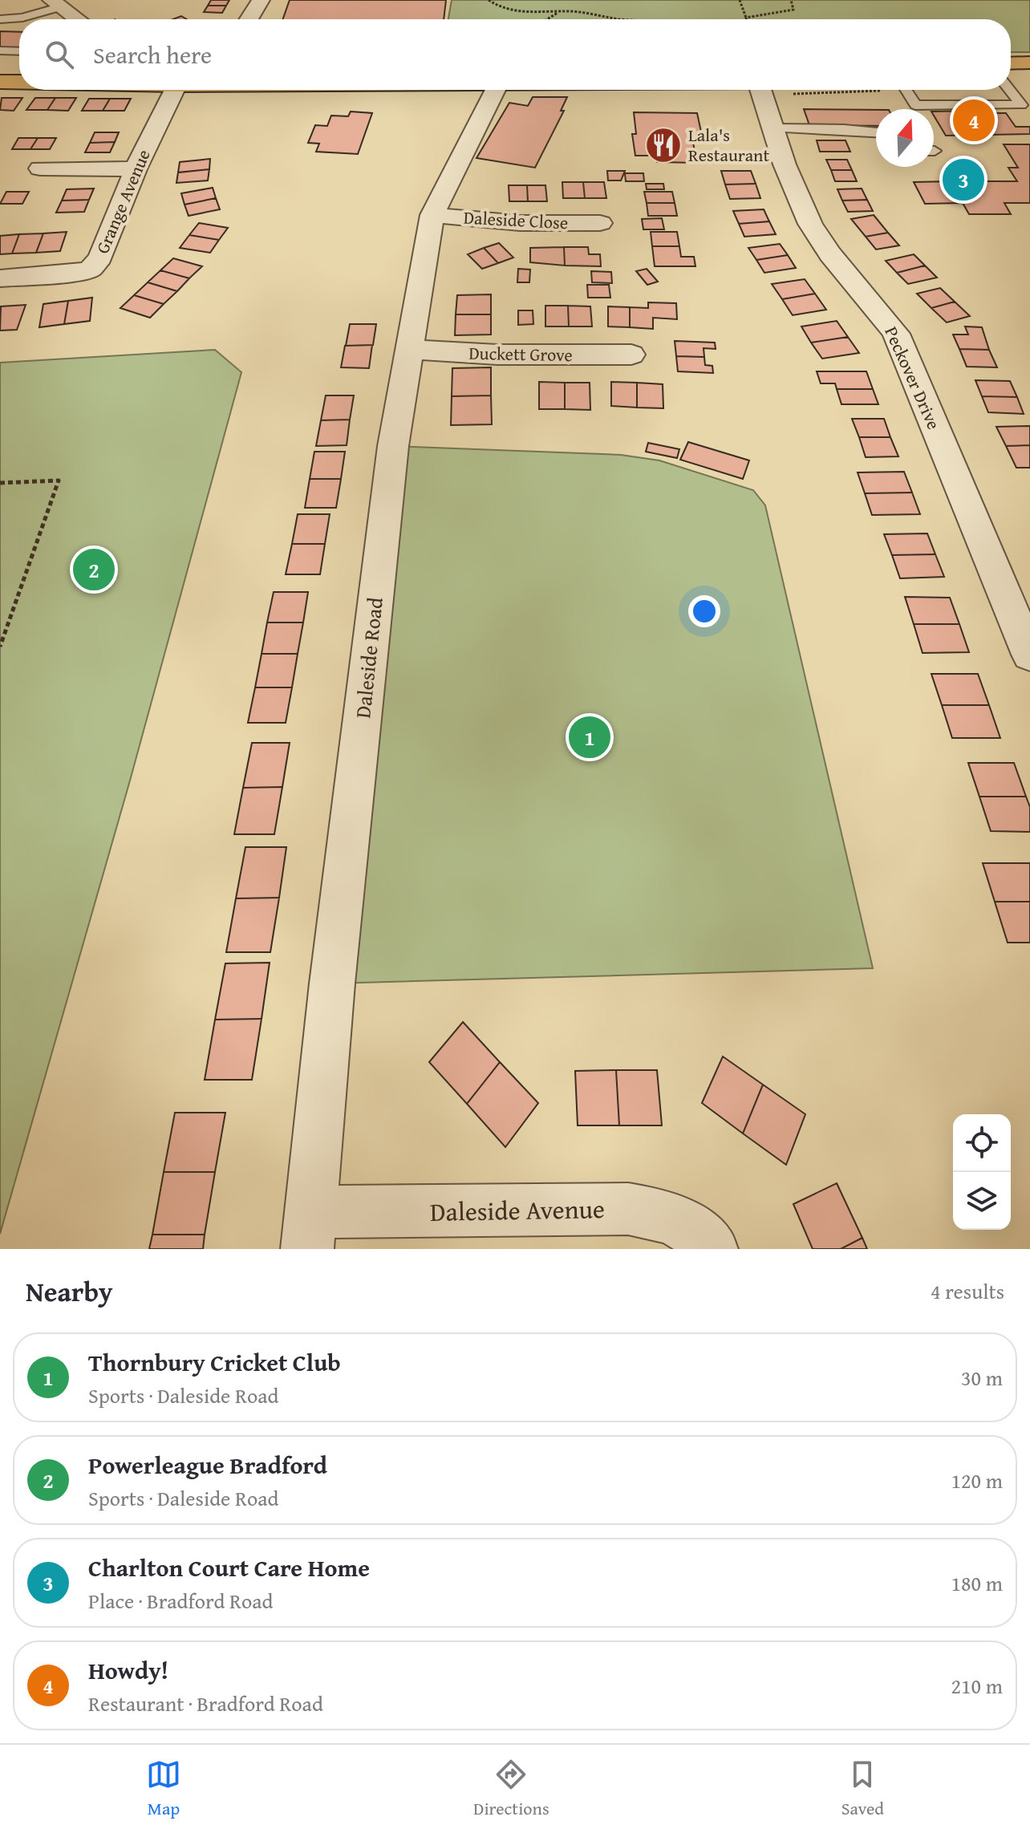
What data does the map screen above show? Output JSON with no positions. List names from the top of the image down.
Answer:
{
  "streets": {
    "street": [
      "Grange Avenue",
      "Daleside Close",
      "Duckett Grove",
      "Peckover Drive",
      "Daleside Road",
      "Daleside Avenue"
    ]
  },
  "crossings": [
    ["Daleside Close", "Daleside Road"],
    ["Duckett Grove", "Daleside Road"],
    ["Daleside Road", "Daleside Avenue"]
  ],
  "places": {
    "restaurant": ["Lala's Restaurant"]
  },
  "north": "top",
  "page": {
    "search": "Search here",
    "pins": [
      "4",
      "3",
      "2",
      "1"
    ],
    "heading": ["Nearby", "4 results"],
    "list": [
      {
        "mark": "1",
        "name": "Thornbury Cricket Club",
        "note": "Sports · Daleside Road",
        "value": "30 m"
      },
      {
        "mark": "2",
        "name": "Powerleague Bradford",
        "note": "Sports · Daleside Road",
        "value": "120 m"
      },
      {
        "mark": "3",
        "name": "Charlton Court Care Home",
        "note": "Place · Bradford Road",
        "value": "180 m"
      },
      {
        "mark": "4",
        "name": "Howdy!",
        "note": "Restaurant · Bradford Road",
        "value": "210 m"
      }
    ],
    "nav": ["Map", "Directions", "Saved"]
  }
}
